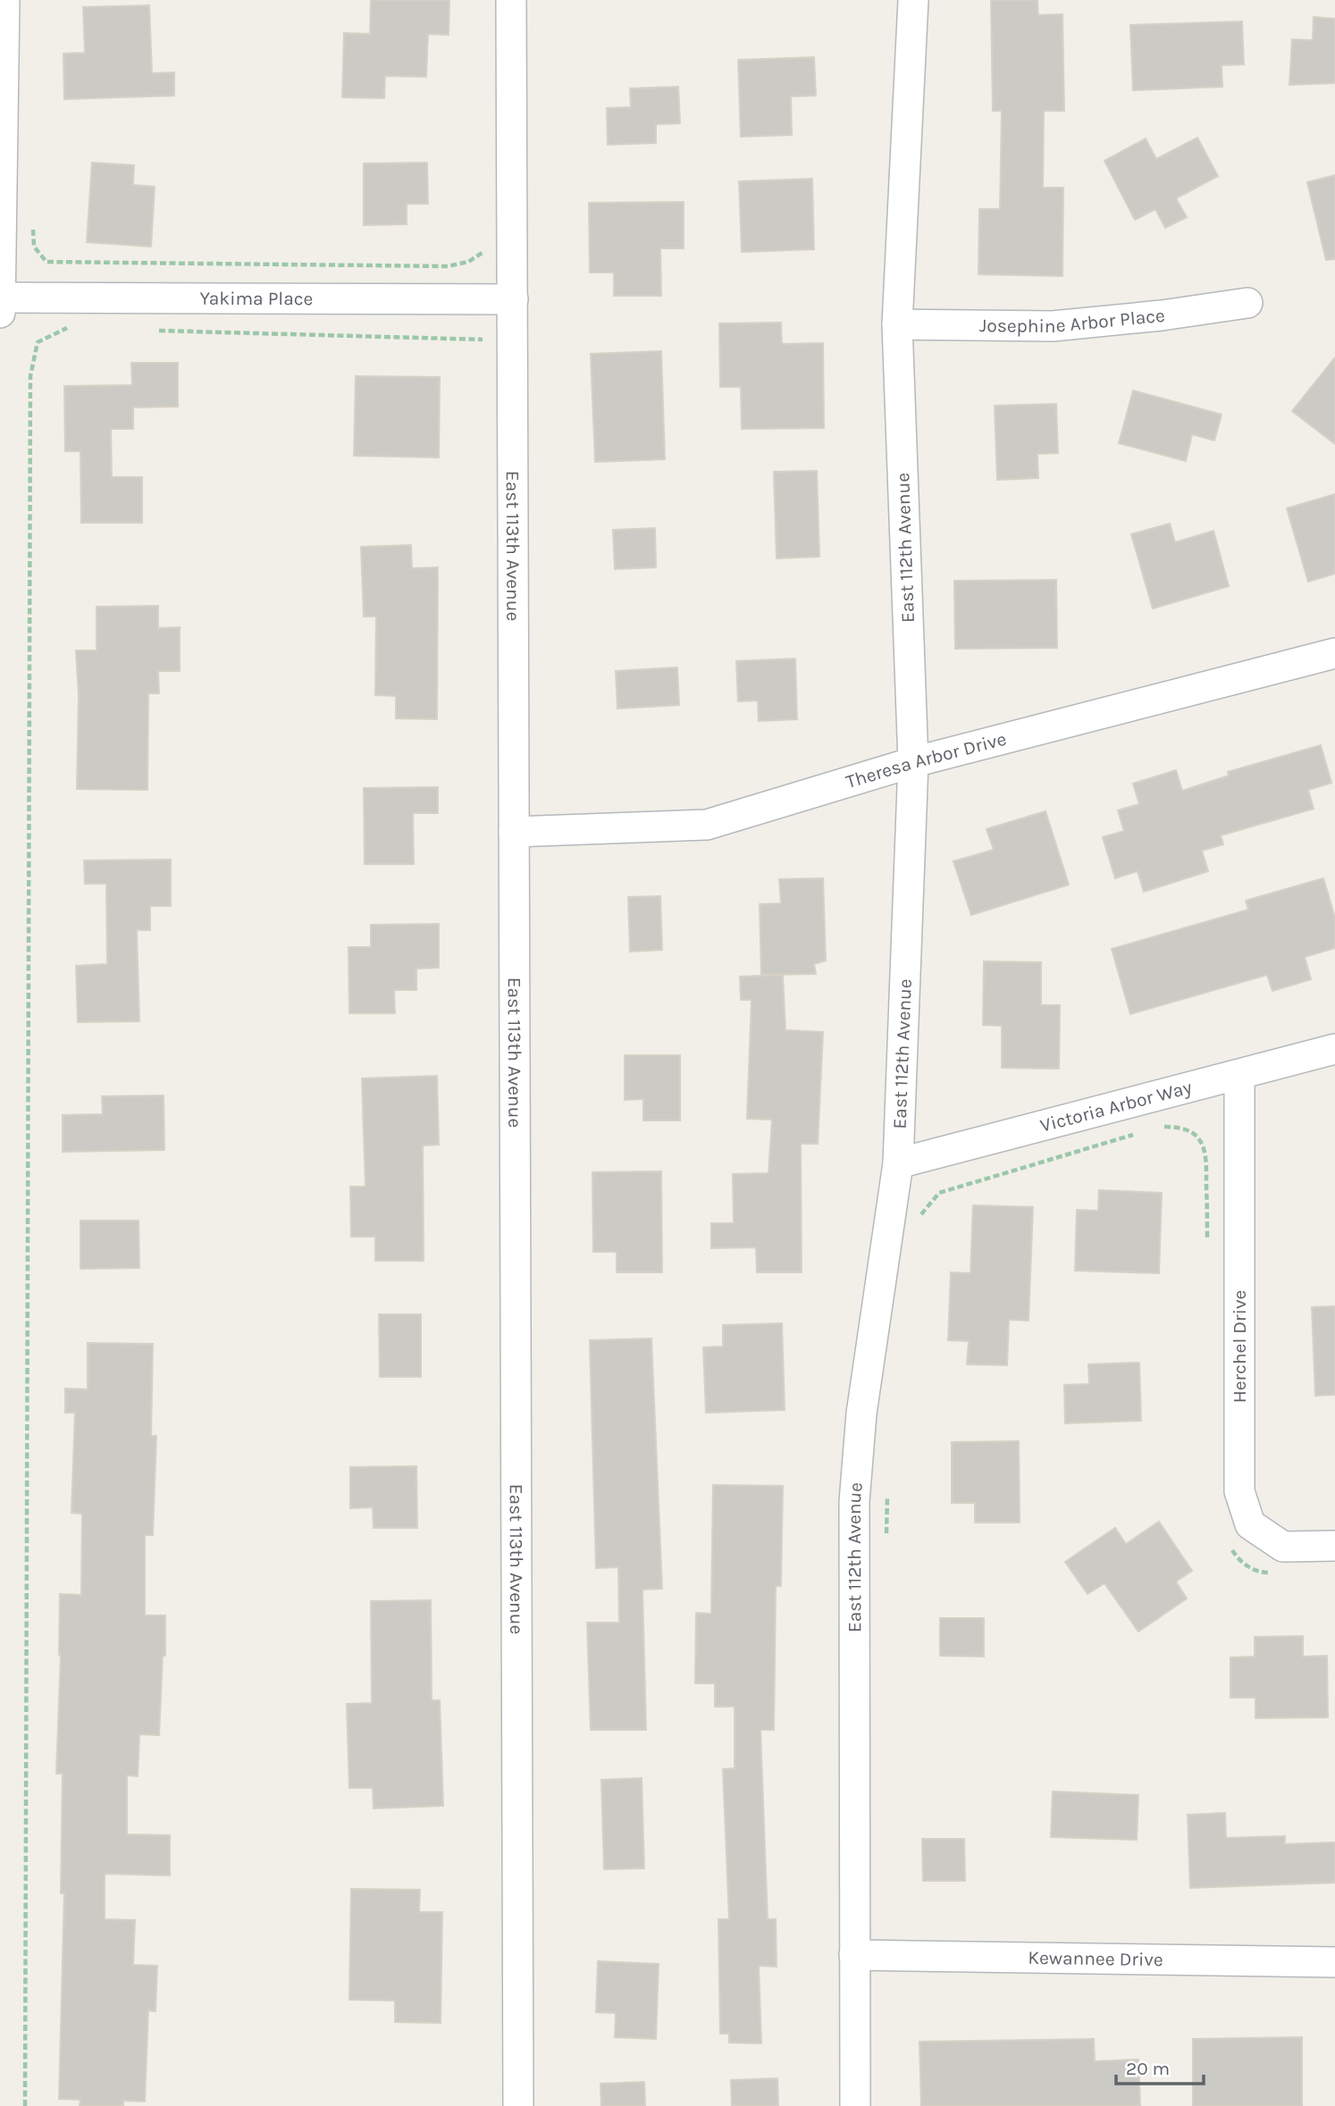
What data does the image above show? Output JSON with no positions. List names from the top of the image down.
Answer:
{
  "streets": {
    "street": [
      "Yakima Place",
      "Josephine Arbor Place",
      "East 113th Avenue",
      "East 112th Avenue",
      "Theresa Arbor Drive",
      "Victoria Arbor Way",
      "Herchel Drive",
      "Kewannee Drive"
    ]
  },
  "crossings": [
    ["Yakima Place", "East 113th Avenue"],
    ["Josephine Arbor Place", "East 112th Avenue"],
    ["East 113th Avenue", "Theresa Arbor Drive"],
    ["East 112th Avenue", "Theresa Arbor Drive"],
    ["East 112th Avenue", "Victoria Arbor Way"],
    ["East 112th Avenue", "Kewannee Drive"],
    ["Victoria Arbor Way", "Herchel Drive"]
  ],
  "scale_bar": "20 m"
}
